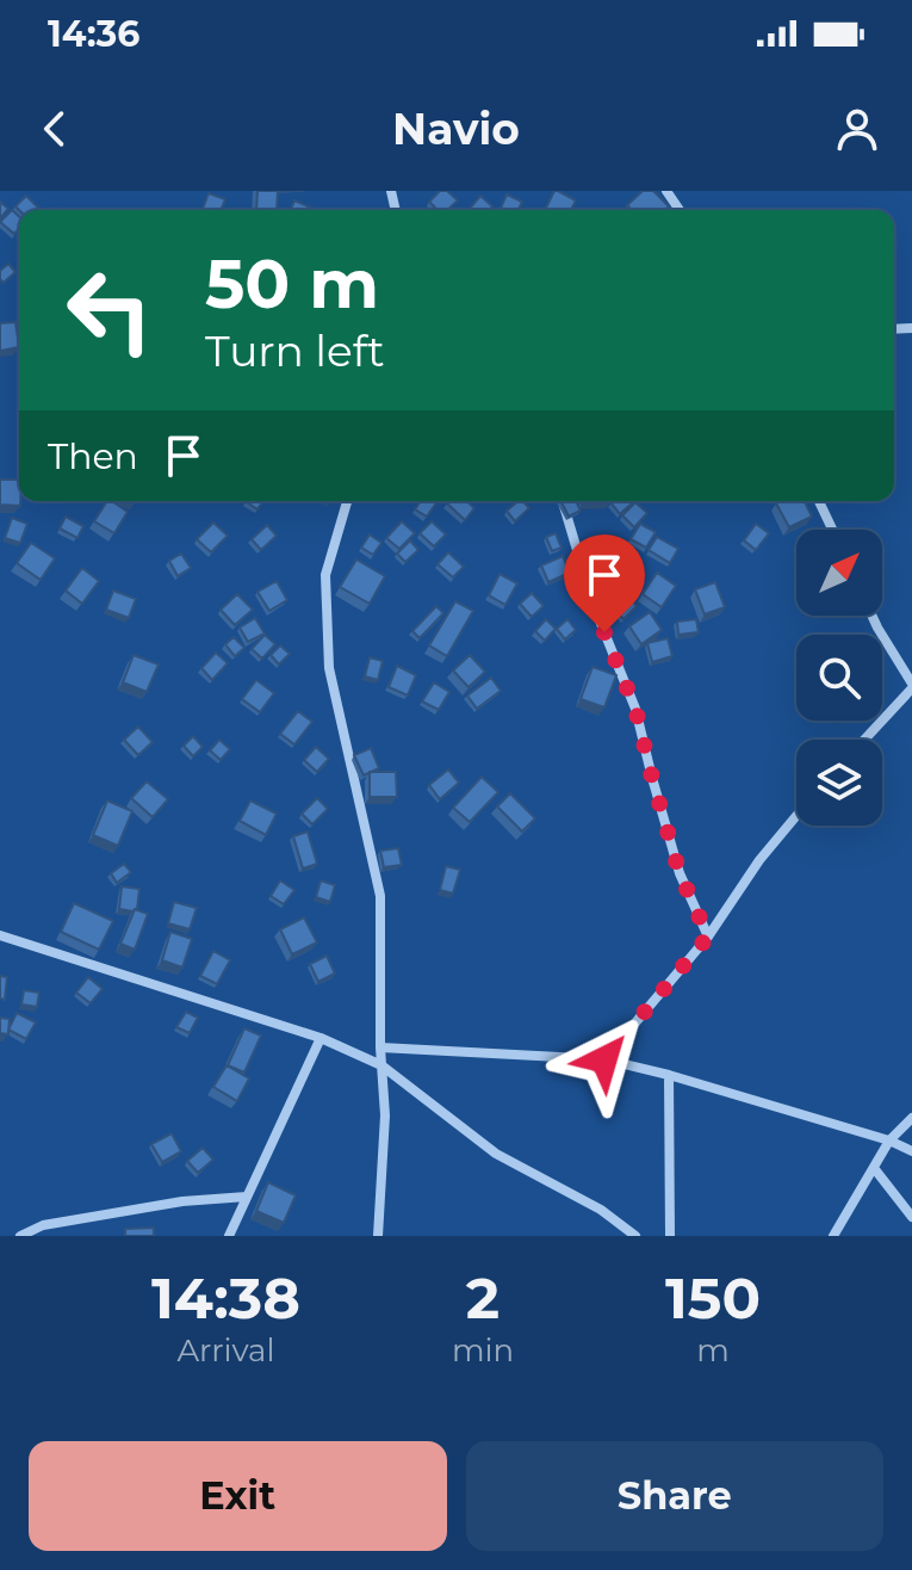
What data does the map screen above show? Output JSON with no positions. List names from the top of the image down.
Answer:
{
  "north": "top right",
  "page": {
    "status": "14:36",
    "header": "Navio",
    "turn": ["50 m", "Turn left"],
    "then": "Then",
    "eta": [
      "14:38",
      "Arrival",
      "2",
      "min",
      "150",
      "m"
    ],
    "buttons": ["Exit", "Share"]
  }
}
